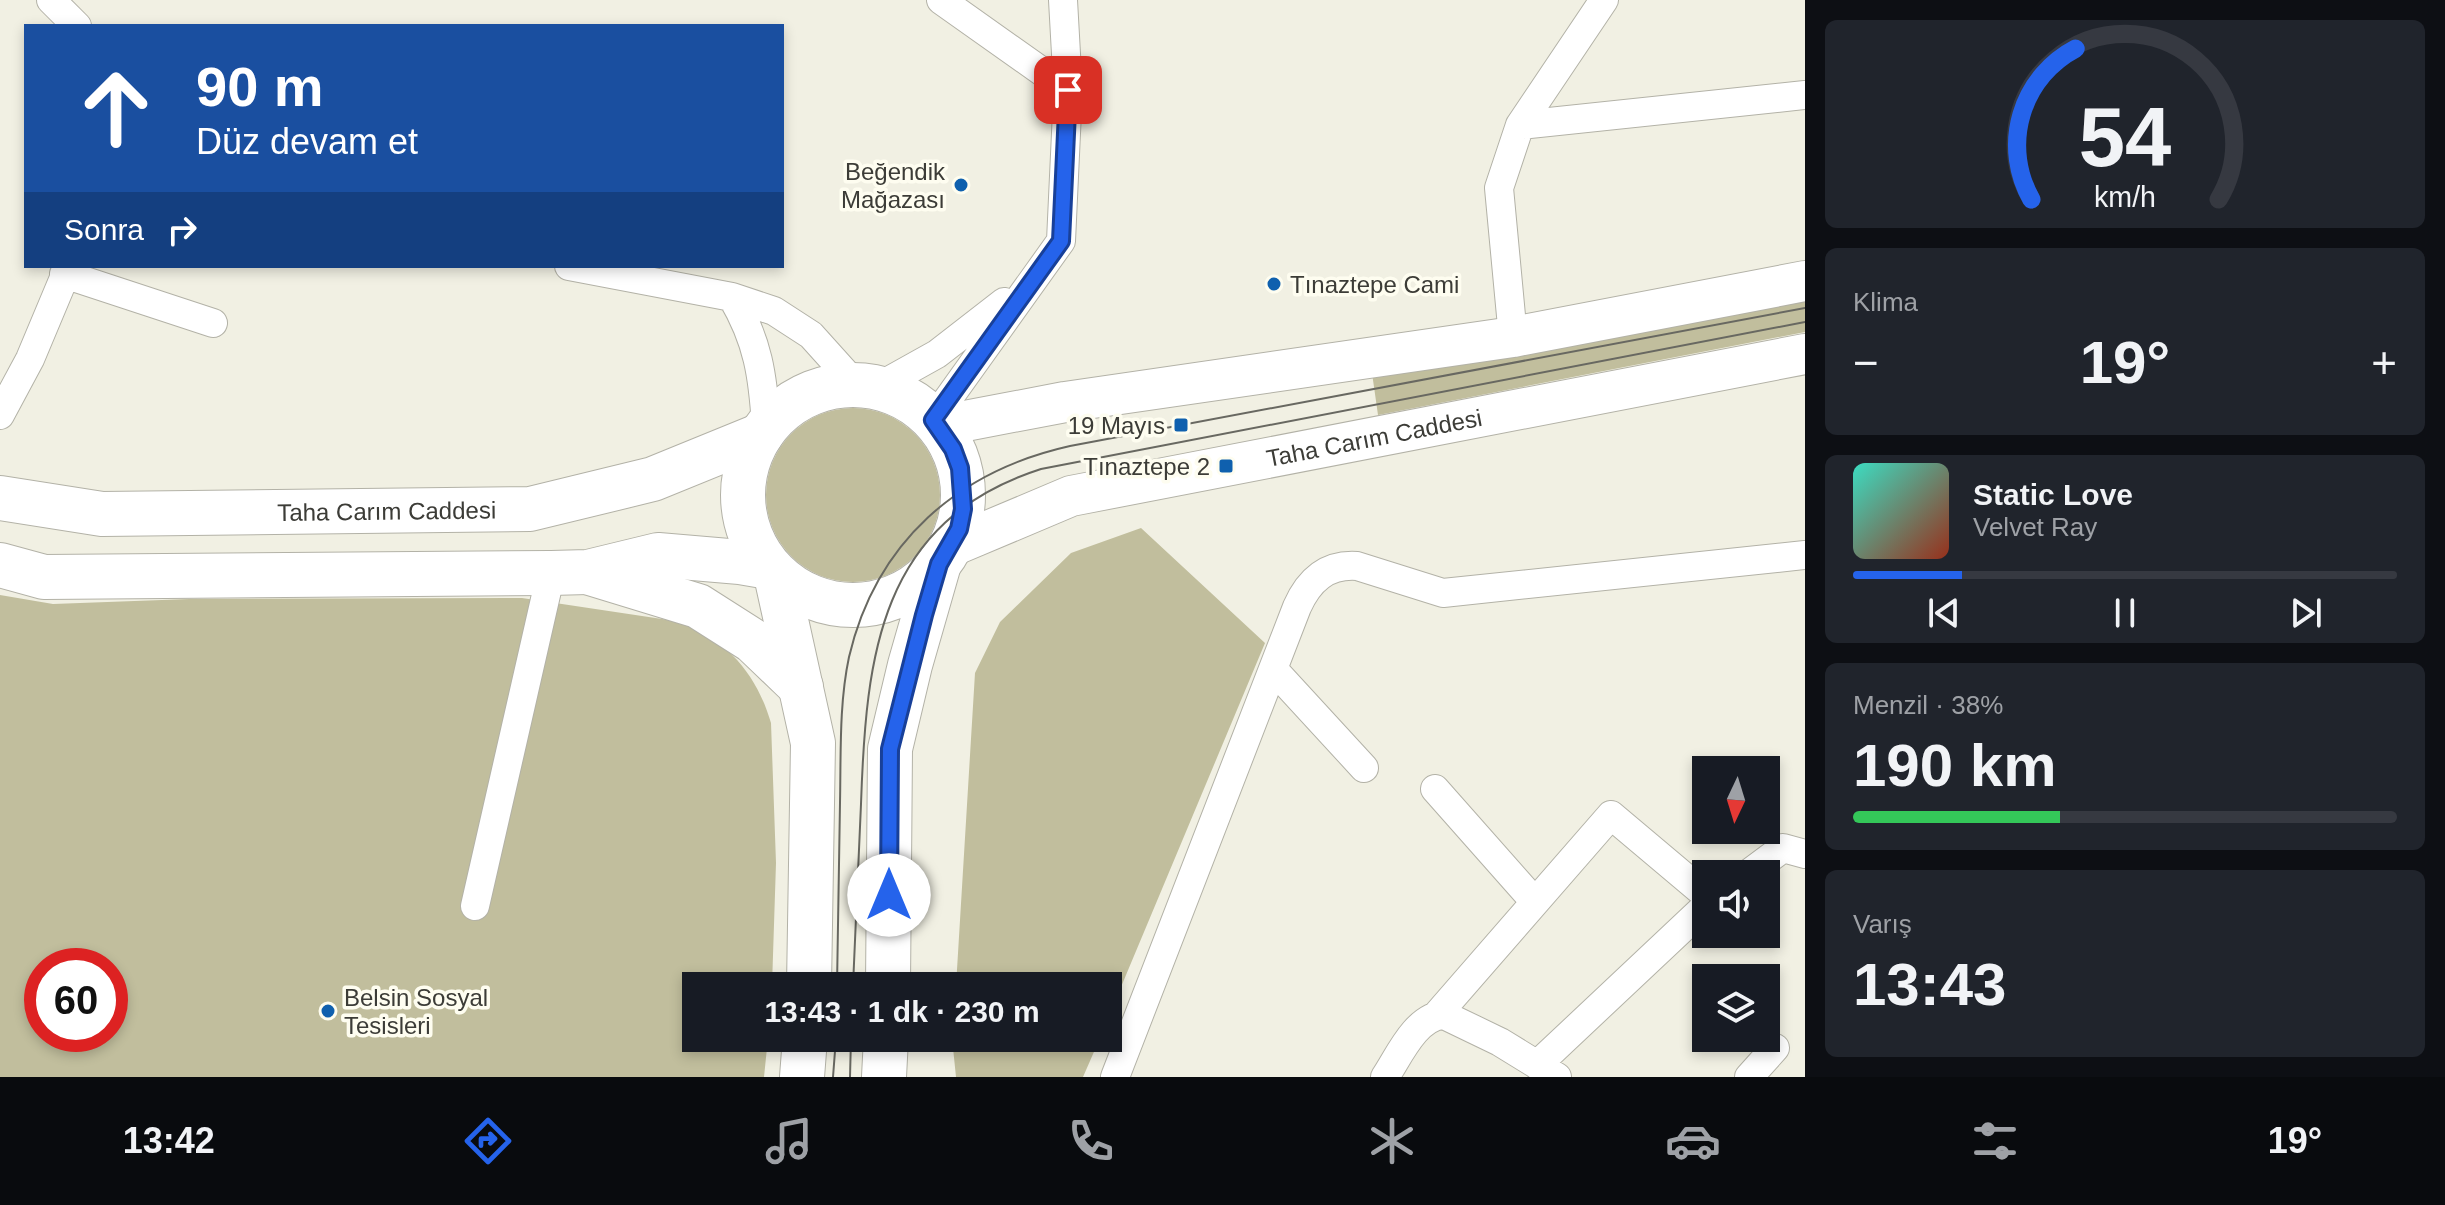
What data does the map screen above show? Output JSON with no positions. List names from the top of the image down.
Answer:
{
  "streets": {
    "main road": ["Taha Carım Caddesi"]
  },
  "places": {
    "other": ["Beğendik Mağazası", "Tınaztepe Cami", "Belsin Sosyal Tesisleri"],
    "transit": ["19 Mayıs", "Tınaztepe 2"]
  },
  "north": "bottom",
  "page": {
    "turn": ["90 m", "Düz devam et"],
    "then": "Sonra",
    "tile": [
      "Klima",
      ["Menzil · 38%", "190 km"],
      ["Varış", "13:43"]
    ],
    "heat": ["−", "19°", "+"],
    "song": ["Static Love", "Velvet Ray"],
    "limit": "60",
    "trip": "13:43 · 1 dk · 230 m",
    "tabs": ["13:42", "19°"],
    "gauge": ["54", "km/h"]
  }
}
